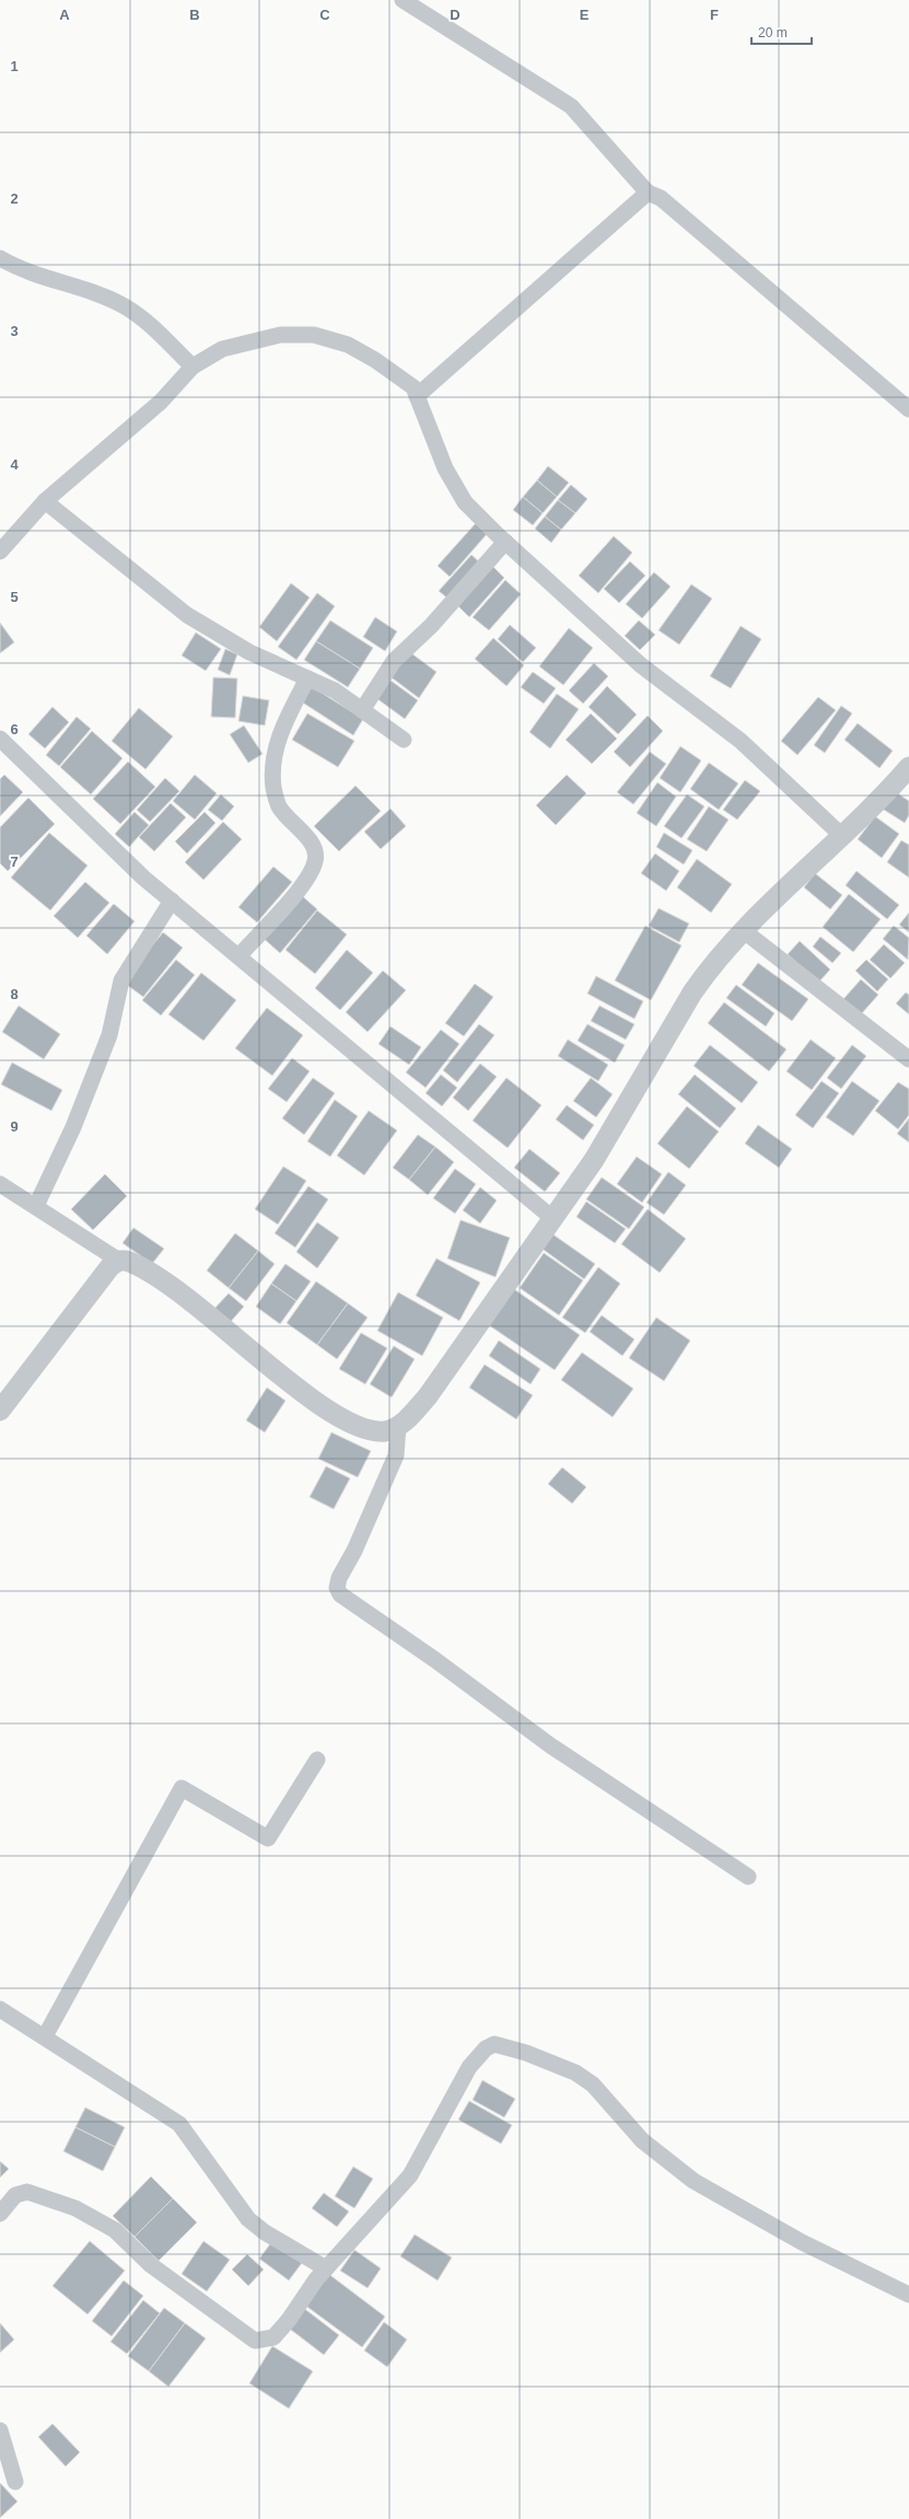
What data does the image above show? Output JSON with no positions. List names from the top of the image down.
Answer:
{
  "scale_bar": "20 m",
  "grid": {
    "columns": [
      "A",
      "B",
      "C",
      "D",
      "E",
      "F"
    ],
    "rows": [
      "1",
      "2",
      "3",
      "4",
      "5",
      "6",
      "7",
      "8",
      "9"
    ]
  }
}
